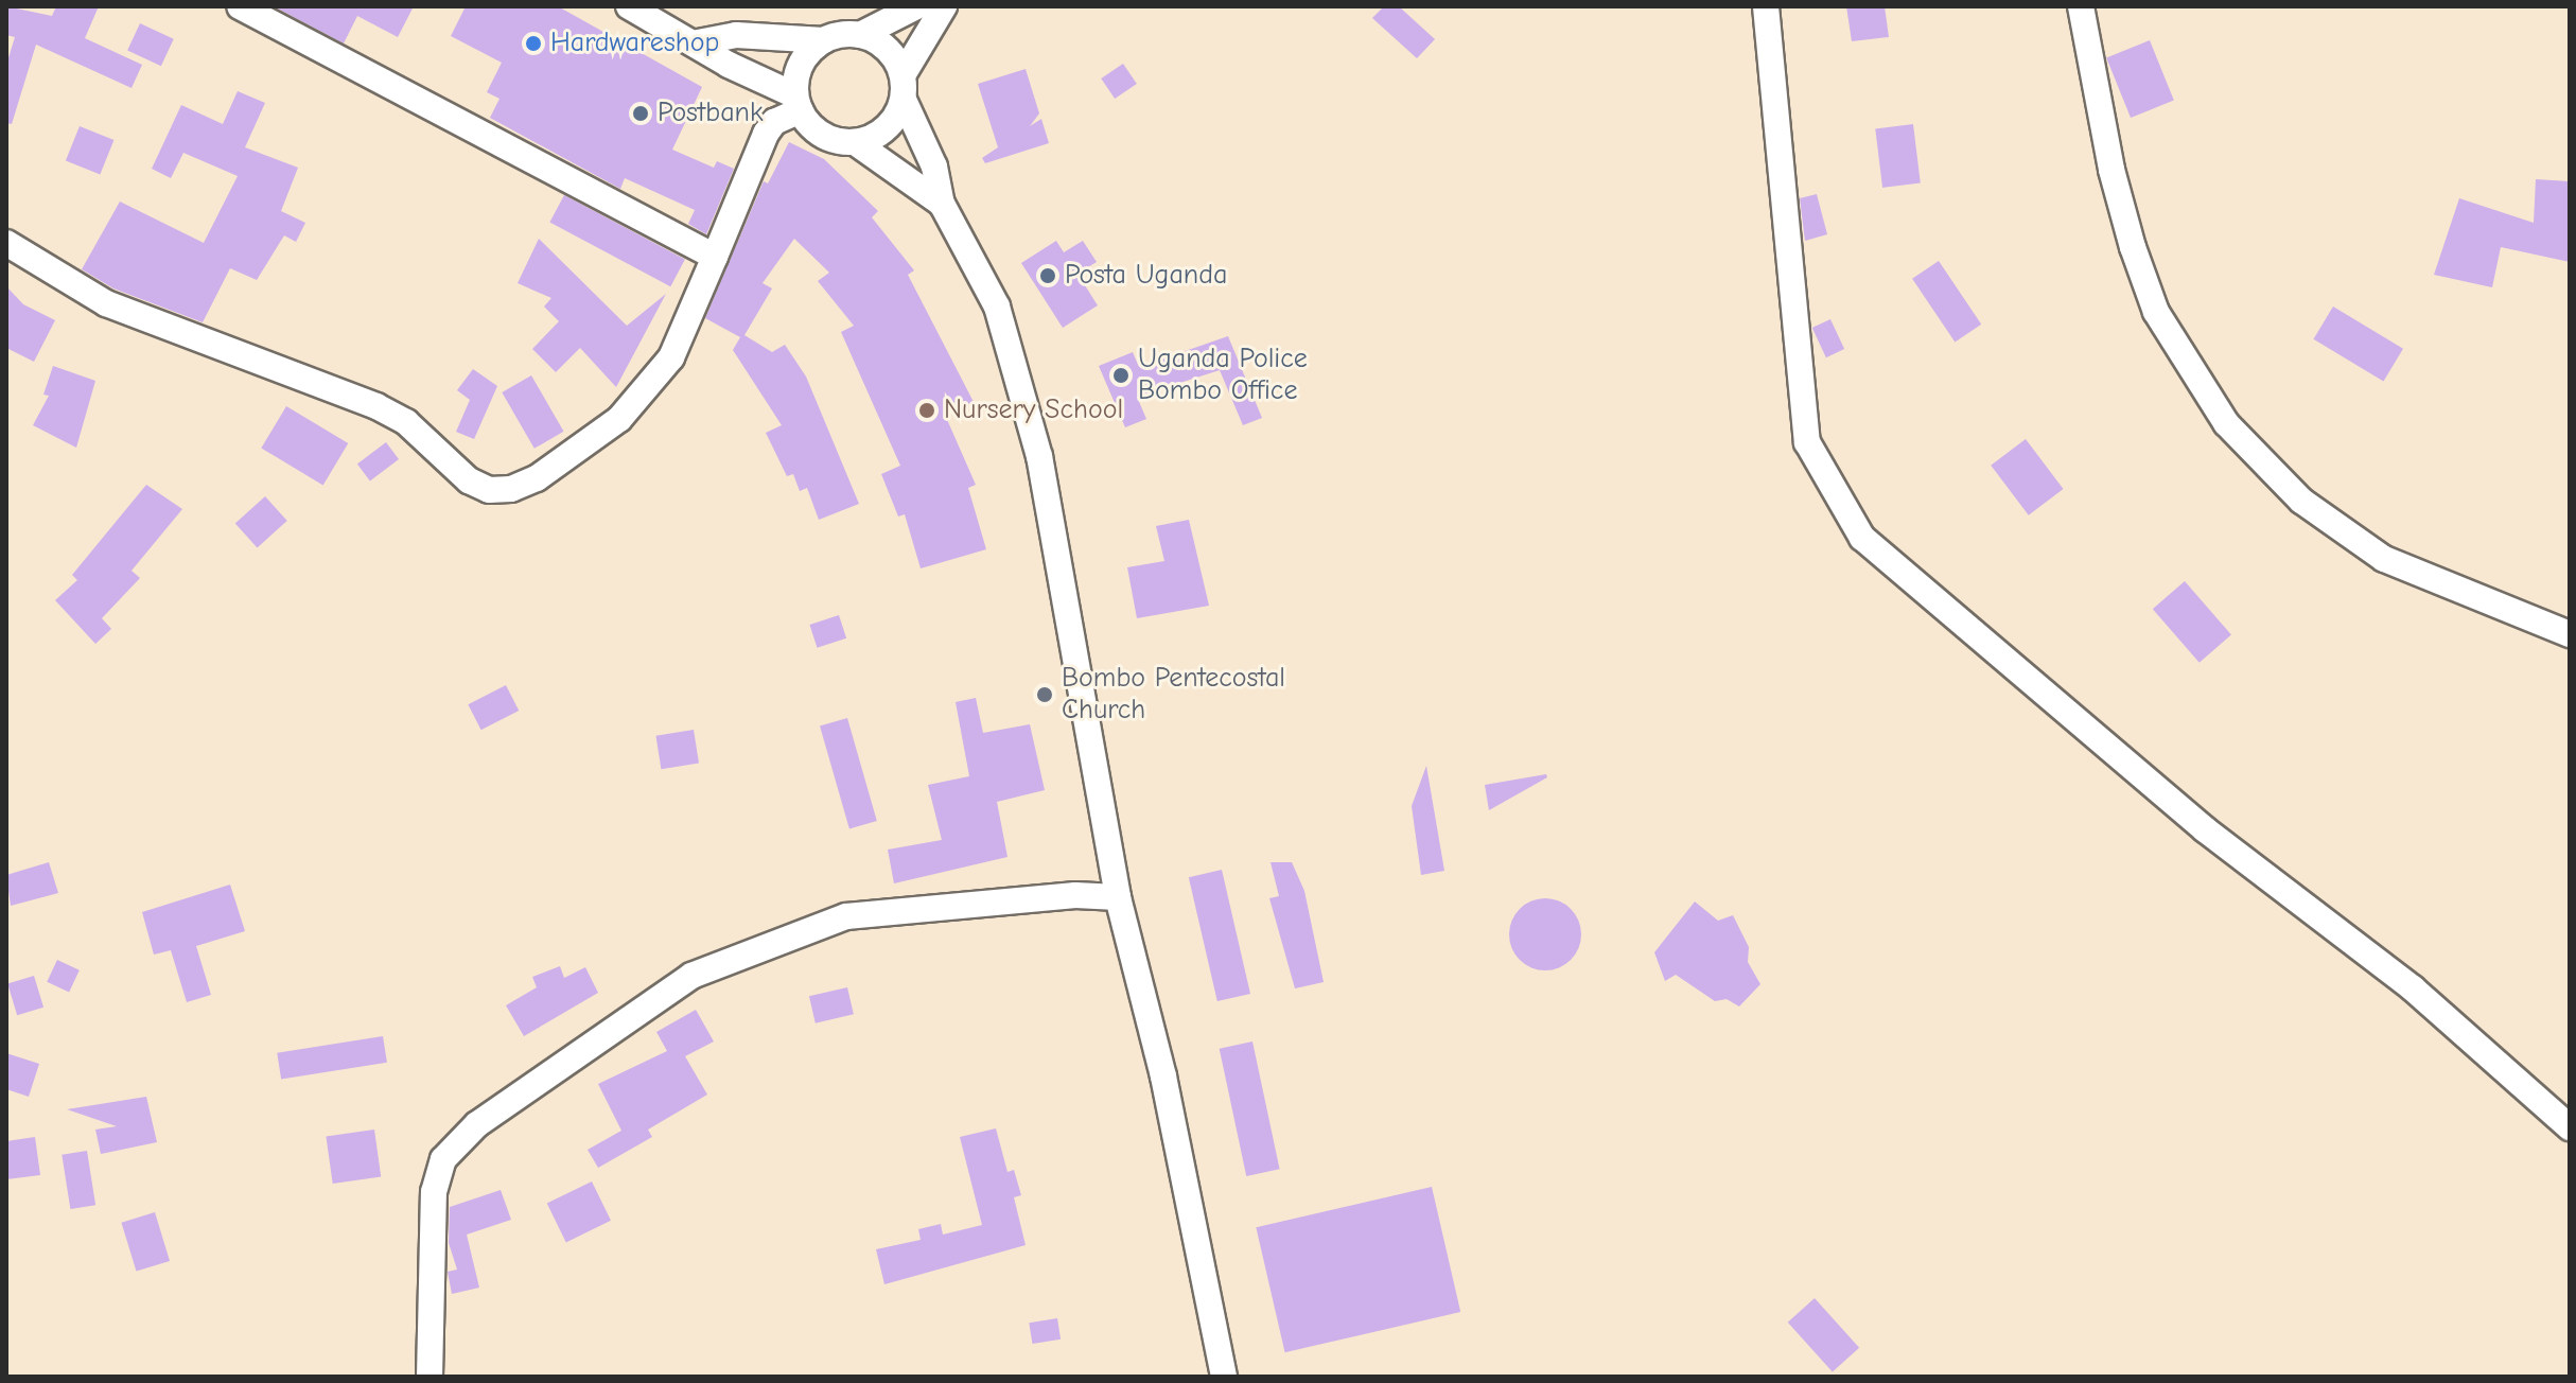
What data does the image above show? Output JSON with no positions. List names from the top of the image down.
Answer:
{
  "places": [
    "Hardwareshop",
    "Postbank",
    "Posta Uganda",
    "Uganda Police Bombo Office",
    "Nursery School",
    "Bombo Pentecostal Church"
  ]
}
